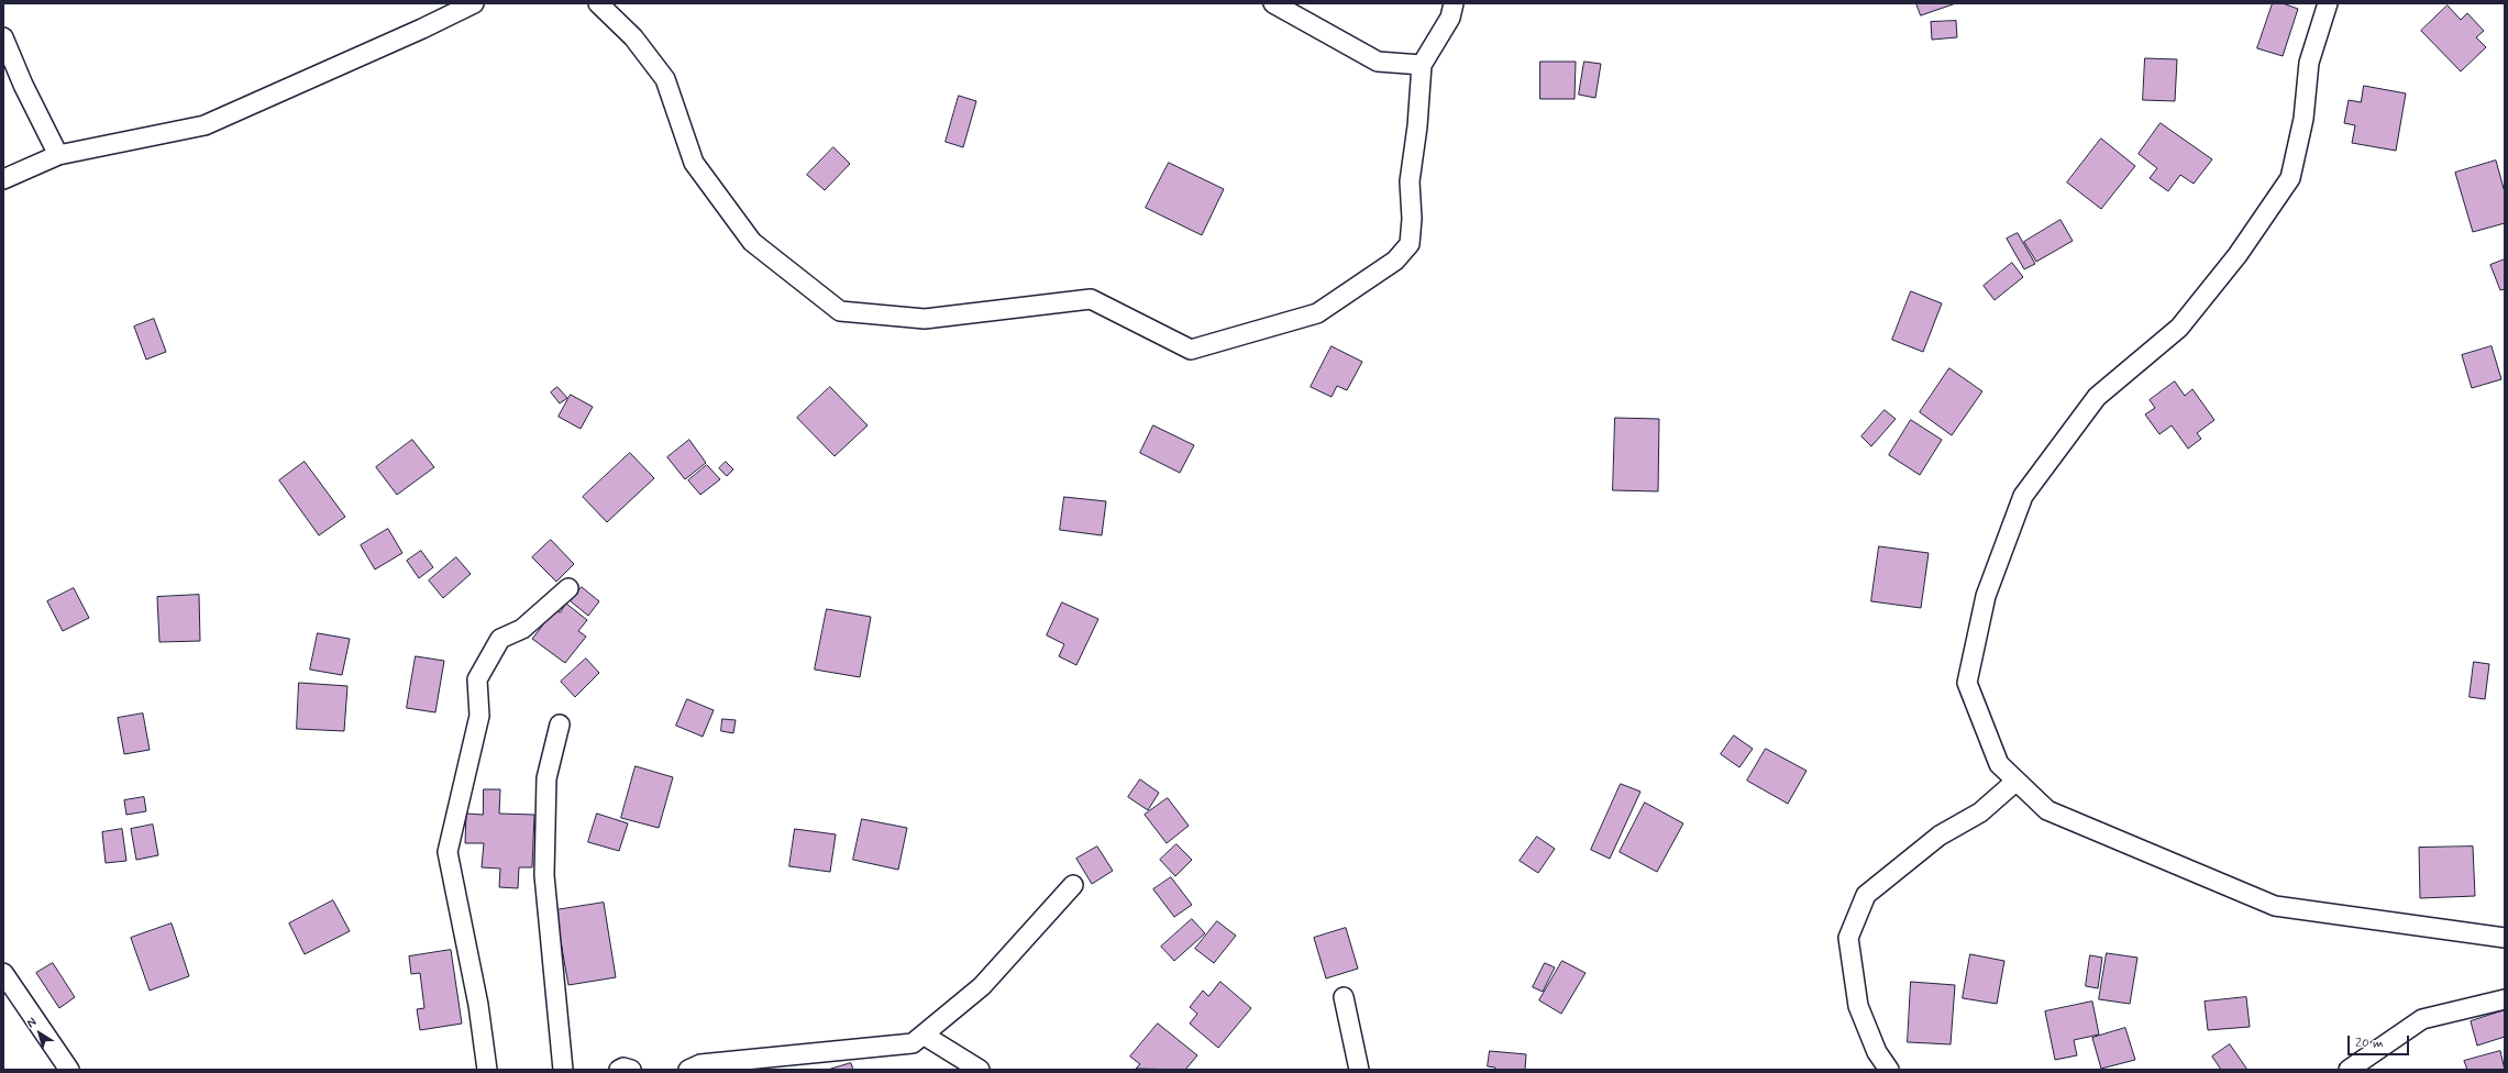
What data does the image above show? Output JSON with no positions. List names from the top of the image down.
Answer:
{
  "scale_bar": "20 m",
  "north": "top left"
}
